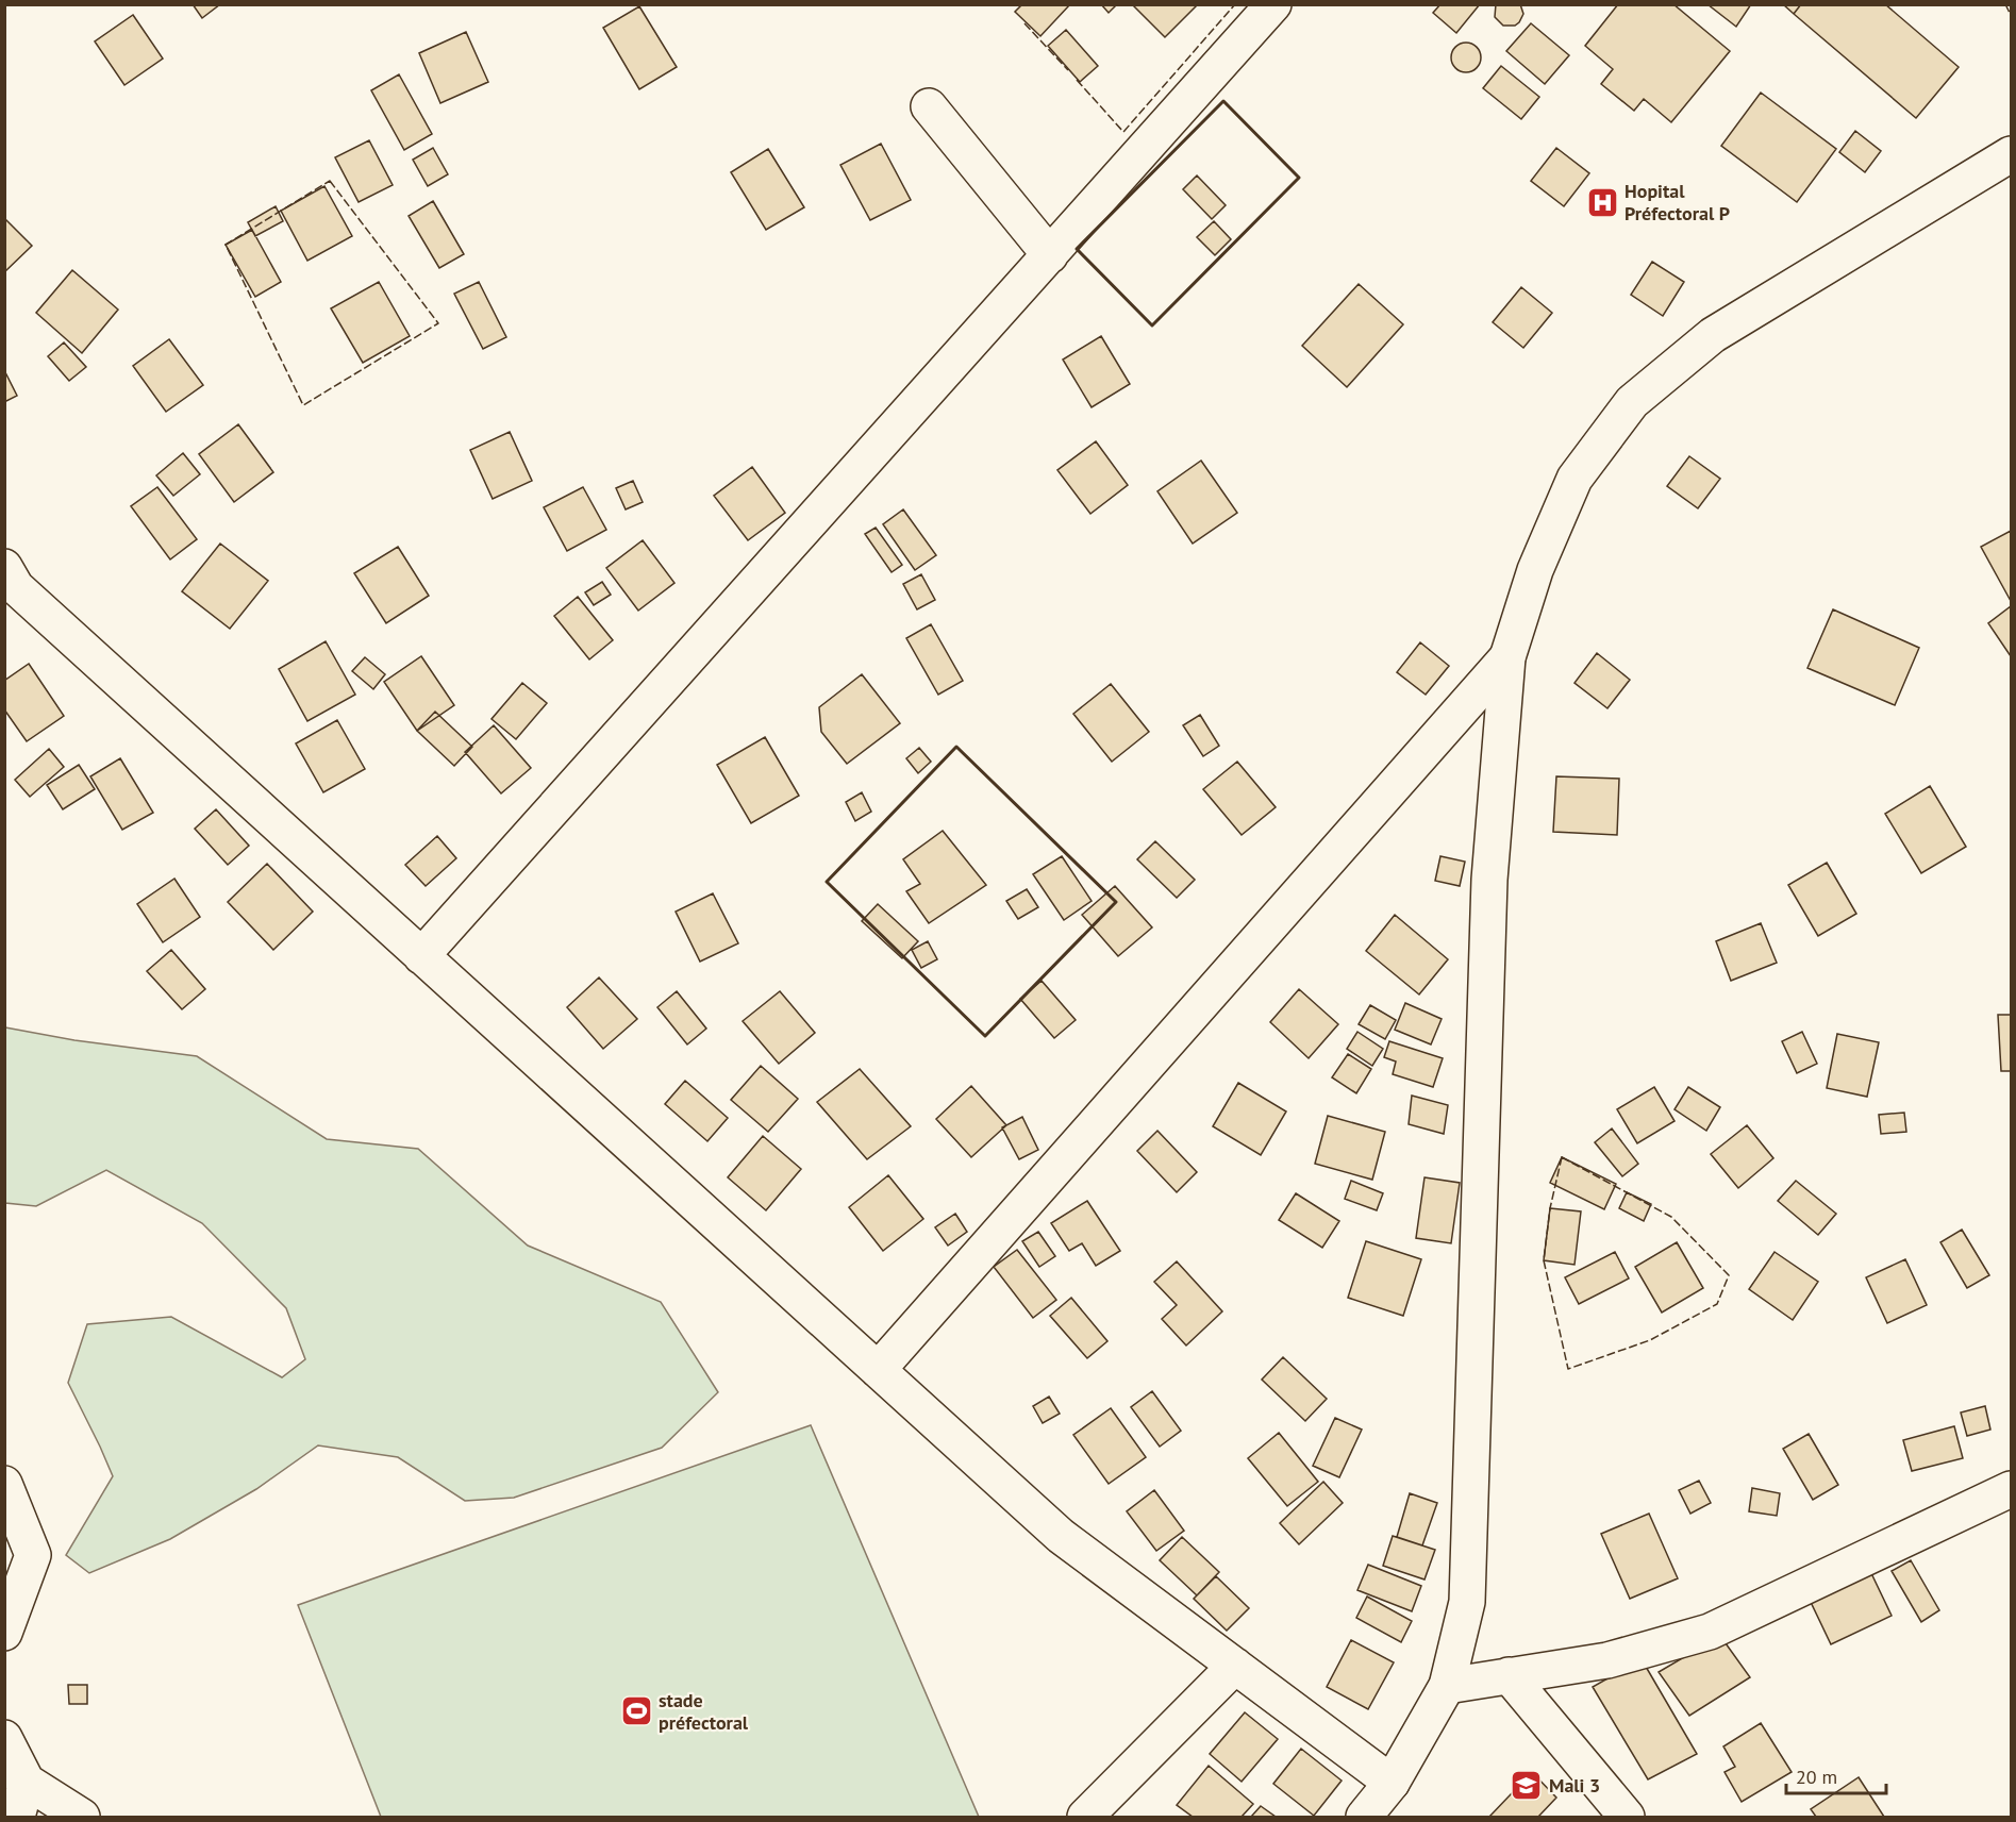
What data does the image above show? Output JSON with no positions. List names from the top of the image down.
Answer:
{
  "places": {
    "hospital": ["Hopital Préfectoral P"],
    "sports": ["stade préfectoral"],
    "school or university": ["Mali 3"]
  },
  "scale_bar": "20 m"
}
